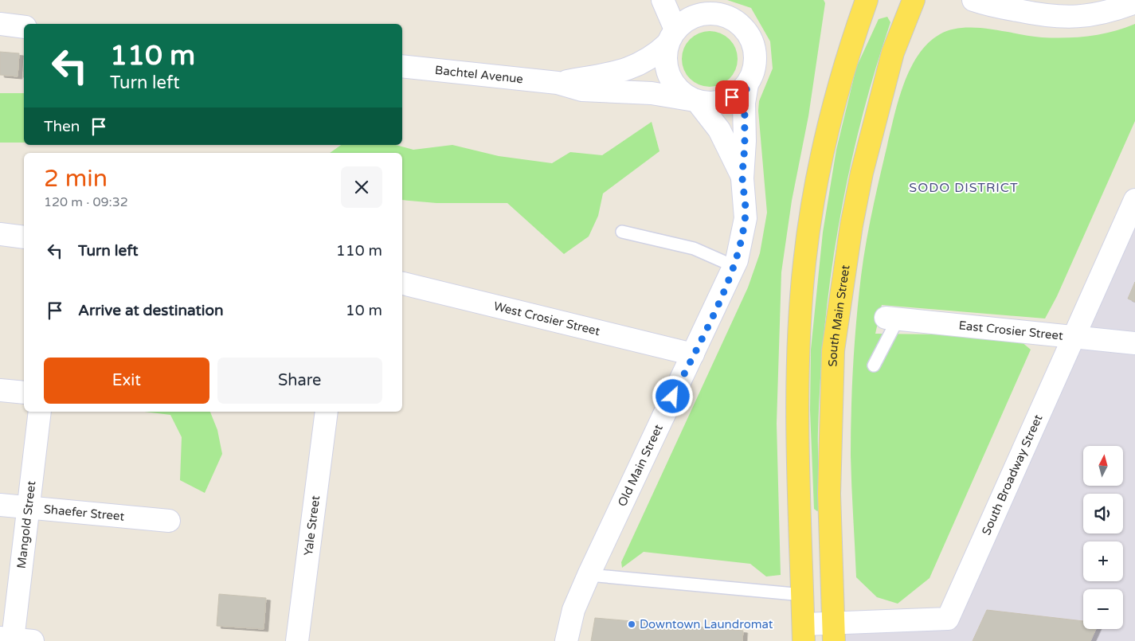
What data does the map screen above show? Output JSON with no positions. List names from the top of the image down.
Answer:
{
  "streets": {
    "main road": ["South Main Street"],
    "street": [
      "Bachtel Avenue",
      "West Crosier Street",
      "East Crosier Street",
      "Old Main Street",
      "South Broadway Street",
      "Shaefer Street",
      "Mangold Street",
      "Yale Street"
    ]
  },
  "crossings": [
    ["Bachtel Avenue", "Old Main Street"],
    ["South Main Street", "South Broadway Street"],
    ["West Crosier Street", "Old Main Street"],
    ["East Crosier Street", "South Broadway Street"],
    ["Shaefer Street", "Mangold Street"]
  ],
  "districts": ["SODO DISTRICT"],
  "places": ["Downtown Laundromat"],
  "north": "top",
  "page": {
    "turn": ["110 m", "Turn left"],
    "then": "Then",
    "heading": ["2 min", "120 m · 09:32"],
    "list": [
      {
        "name": "Turn left",
        "value": "110 m"
      },
      {
        "name": "Arrive at destination",
        "value": "10 m"
      }
    ],
    "buttons": ["Exit", "Share"],
    "map_buttons": ["+", "−"]
  }
}
